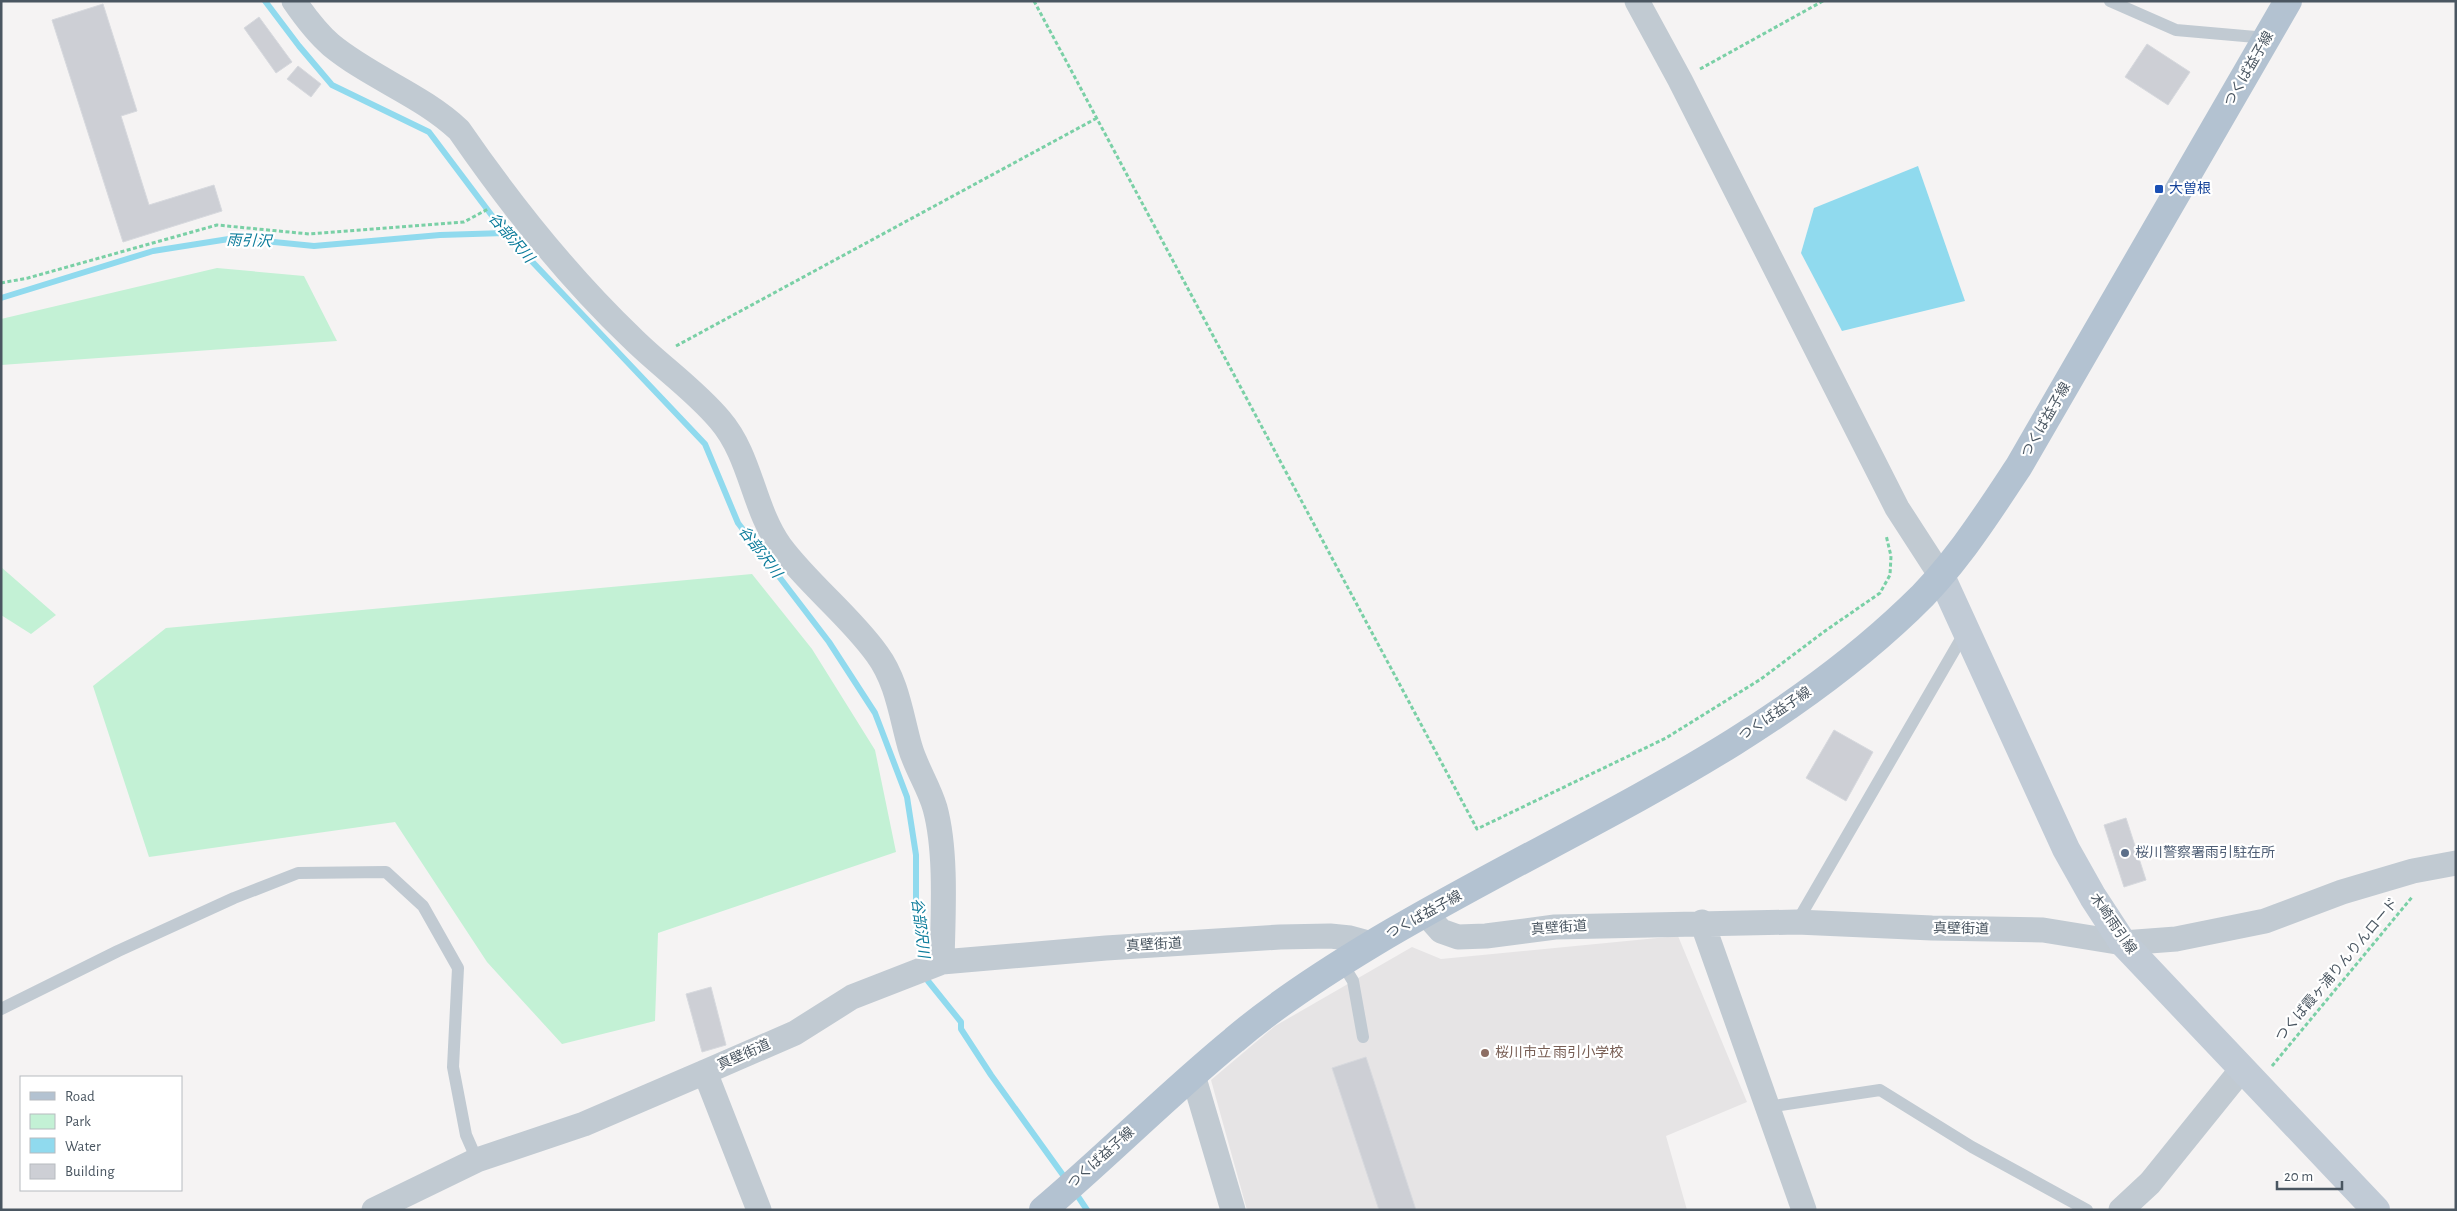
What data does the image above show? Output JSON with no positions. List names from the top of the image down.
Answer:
{
  "streets": {
    "main road": ["つくば益子線", "木崎雨引線"],
    "street": ["真壁街道"],
    "path": ["つくば霞ヶ浦りんりんロード"]
  },
  "crossings": [
    ["つくば益子線", "木崎雨引線"],
    ["つくば益子線", "真壁街道"],
    ["木崎雨引線", "真壁街道"]
  ],
  "water": ["谷部沢川", "雨引沢"],
  "places": {
    "transit": ["大曽根"],
    "other": ["桜川警察署雨引駐在所", "桜川市立 雨引小学校"]
  },
  "legend": [
    "Road",
    "Park",
    "Water",
    "Building"
  ],
  "scale_bar": "20 m"
}
